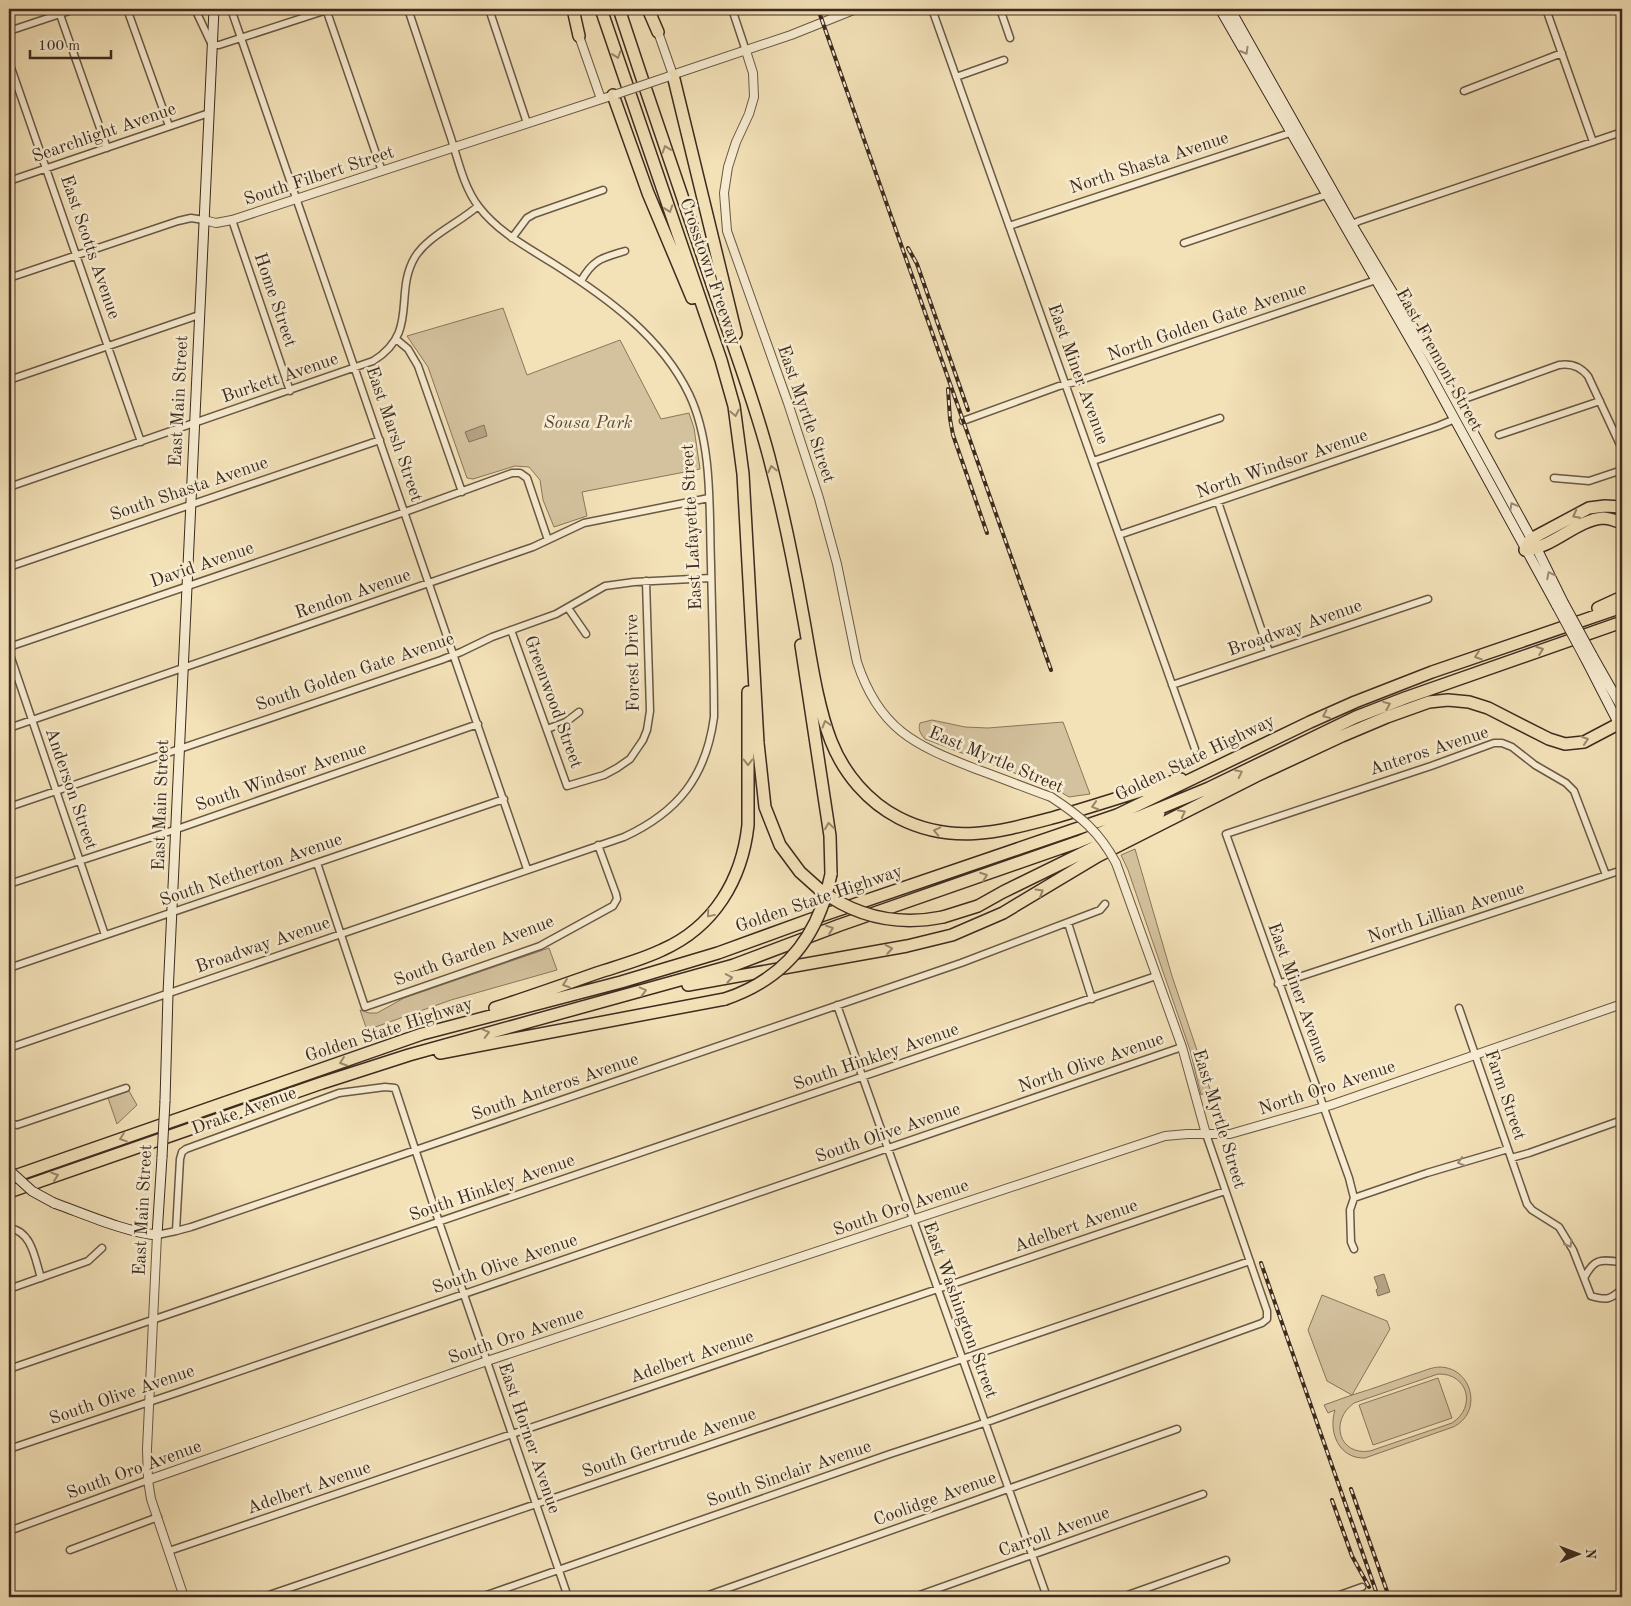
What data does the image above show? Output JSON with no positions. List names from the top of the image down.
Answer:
{
  "streets": {
    "highway": ["Crosstown Freeway", "Golden State Highway"],
    "main road": ["East Fremont Street", "East Main Street"],
    "street": [
      "Searchlight Avenue",
      "North Shasta Avenue",
      "South Filbert Street",
      "East Scotts Avenue",
      "Home Street",
      "North Golden Gate Avenue",
      "East Miner Avenue",
      "Burkett Avenue",
      "East Myrtle Street",
      "East Marsh Street",
      "North Windsor Avenue",
      "South Shasta Avenue",
      "East Lafayette Street",
      "David Avenue",
      "Rendon Avenue",
      "Broadway Avenue",
      "Forest Drive",
      "South Golden Gate Avenue",
      "Greenwood Street",
      "Anteros Avenue",
      "South Windsor Avenue",
      "Anderson Street",
      "South Netherton Avenue",
      "North Lillian Avenue",
      "South Garden Avenue",
      "South Hinkley Avenue",
      "North Olive Avenue",
      "South Anteros Avenue",
      "North Oro Avenue",
      "Farm Street",
      "Drake Avenue",
      "South Olive Avenue",
      "South Oro Avenue",
      "Adelbert Avenue",
      "East Washington Street",
      "East Horner Avenue",
      "South Gertrude Avenue",
      "South Sinclair Avenue",
      "Coolidge Avenue",
      "Carroll Avenue"
    ]
  },
  "crossings": [
    ["Searchlight Avenue", "East Scotts Avenue"],
    ["Searchlight Avenue", "East Main Street"],
    ["North Shasta Avenue", "East Fremont Street"],
    ["North Shasta Avenue", "East Miner Avenue"],
    ["South Filbert Street", "East Scotts Avenue"],
    ["South Filbert Street", "Home Street"],
    ["South Filbert Street", "East Main Street"],
    ["South Filbert Street", "East Myrtle Street"],
    ["South Filbert Street", "East Marsh Street"],
    ["South Filbert Street", "East Lafayette Street"],
    ["East Scotts Avenue", "Burkett Avenue"],
    ["Home Street", "Burkett Avenue"],
    ["North Golden Gate Avenue", "East Fremont Street"],
    ["North Golden Gate Avenue", "East Miner Avenue"],
    ["East Fremont Street", "North Windsor Avenue"],
    ["East Miner Avenue", "North Windsor Avenue"],
    ["East Miner Avenue", "Broadway Avenue"],
    ["East Miner Avenue", "Anteros Avenue"],
    ["East Miner Avenue", "North Lillian Avenue"],
    ["East Miner Avenue", "North Oro Avenue"],
    ["Burkett Avenue", "East Main Street"],
    ["Burkett Avenue", "East Marsh Street"],
    ["Burkett Avenue", "East Lafayette Street"],
    ["East Main Street", "South Shasta Avenue"],
    ["East Main Street", "David Avenue"],
    ["East Main Street", "Rendon Avenue"],
    ["East Main Street", "Broadway Avenue"],
    ["East Main Street", "South Golden Gate Avenue"],
    ["East Main Street", "South Windsor Avenue"],
    ["East Main Street", "South Netherton Avenue"],
    ["East Main Street", "South Hinkley Avenue"],
    ["East Main Street", "South Anteros Avenue"],
    ["East Main Street", "South Olive Avenue"],
    ["East Main Street", "South Oro Avenue"],
    ["East Main Street", "Adelbert Avenue"],
    ["East Myrtle Street", "South Hinkley Avenue"],
    ["East Myrtle Street", "North Olive Avenue"],
    ["East Myrtle Street", "North Oro Avenue"],
    ["East Myrtle Street", "Adelbert Avenue"],
    ["East Myrtle Street", "South Gertrude Avenue"],
    ["East Myrtle Street", "South Sinclair Avenue"],
    ["East Marsh Street", "South Shasta Avenue"],
    ["East Marsh Street", "East Lafayette Street"],
    ["East Marsh Street", "David Avenue"],
    ["East Marsh Street", "Rendon Avenue"],
    ["East Marsh Street", "Broadway Avenue"],
    ["East Marsh Street", "South Golden Gate Avenue"],
    ["East Marsh Street", "South Windsor Avenue"],
    ["East Marsh Street", "South Netherton Avenue"],
    ["East Lafayette Street", "Rendon Avenue"],
    ["East Lafayette Street", "Broadway Avenue"],
    ["East Lafayette Street", "South Golden Gate Avenue"],
    ["East Lafayette Street", "South Garden Avenue"],
    ["David Avenue", "Rendon Avenue"],
    ["Rendon Avenue", "Anderson Street"],
    ["Broadway Avenue", "South Garden Avenue"],
    ["Forest Drive", "South Golden Gate Avenue"],
    ["Forest Drive", "Greenwood Street"],
    ["South Golden Gate Avenue", "Greenwood Street"],
    ["South Golden Gate Avenue", "Anderson Street"],
    ["Anteros Avenue", "North Lillian Avenue"],
    ["South Windsor Avenue", "Anderson Street"],
    ["Anderson Street", "South Netherton Avenue"],
    ["South Hinkley Avenue", "East Washington Street"],
    ["South Hinkley Avenue", "East Horner Avenue"],
    ["North Olive Avenue", "South Olive Avenue"],
    ["South Anteros Avenue", "Drake Avenue"],
    ["South Anteros Avenue", "East Washington Street"],
    ["South Anteros Avenue", "East Horner Avenue"],
    ["North Oro Avenue", "Farm Street"],
    ["North Oro Avenue", "South Oro Avenue"],
    ["Drake Avenue", "East Horner Avenue"],
    ["South Olive Avenue", "East Washington Street"],
    ["South Olive Avenue", "East Horner Avenue"],
    ["South Oro Avenue", "East Washington Street"],
    ["South Oro Avenue", "East Horner Avenue"],
    ["Adelbert Avenue", "East Washington Street"],
    ["Adelbert Avenue", "East Horner Avenue"],
    ["East Washington Street", "South Gertrude Avenue"],
    ["East Washington Street", "South Sinclair Avenue"],
    ["East Washington Street", "Coolidge Avenue"],
    ["East Washington Street", "Carroll Avenue"],
    ["East Horner Avenue", "South Gertrude Avenue"],
    ["East Horner Avenue", "South Sinclair Avenue"]
  ],
  "one_way": ["Farm Street"],
  "parks": ["Sousa Park"],
  "scale_bar": "100 m",
  "north": "right"
}
